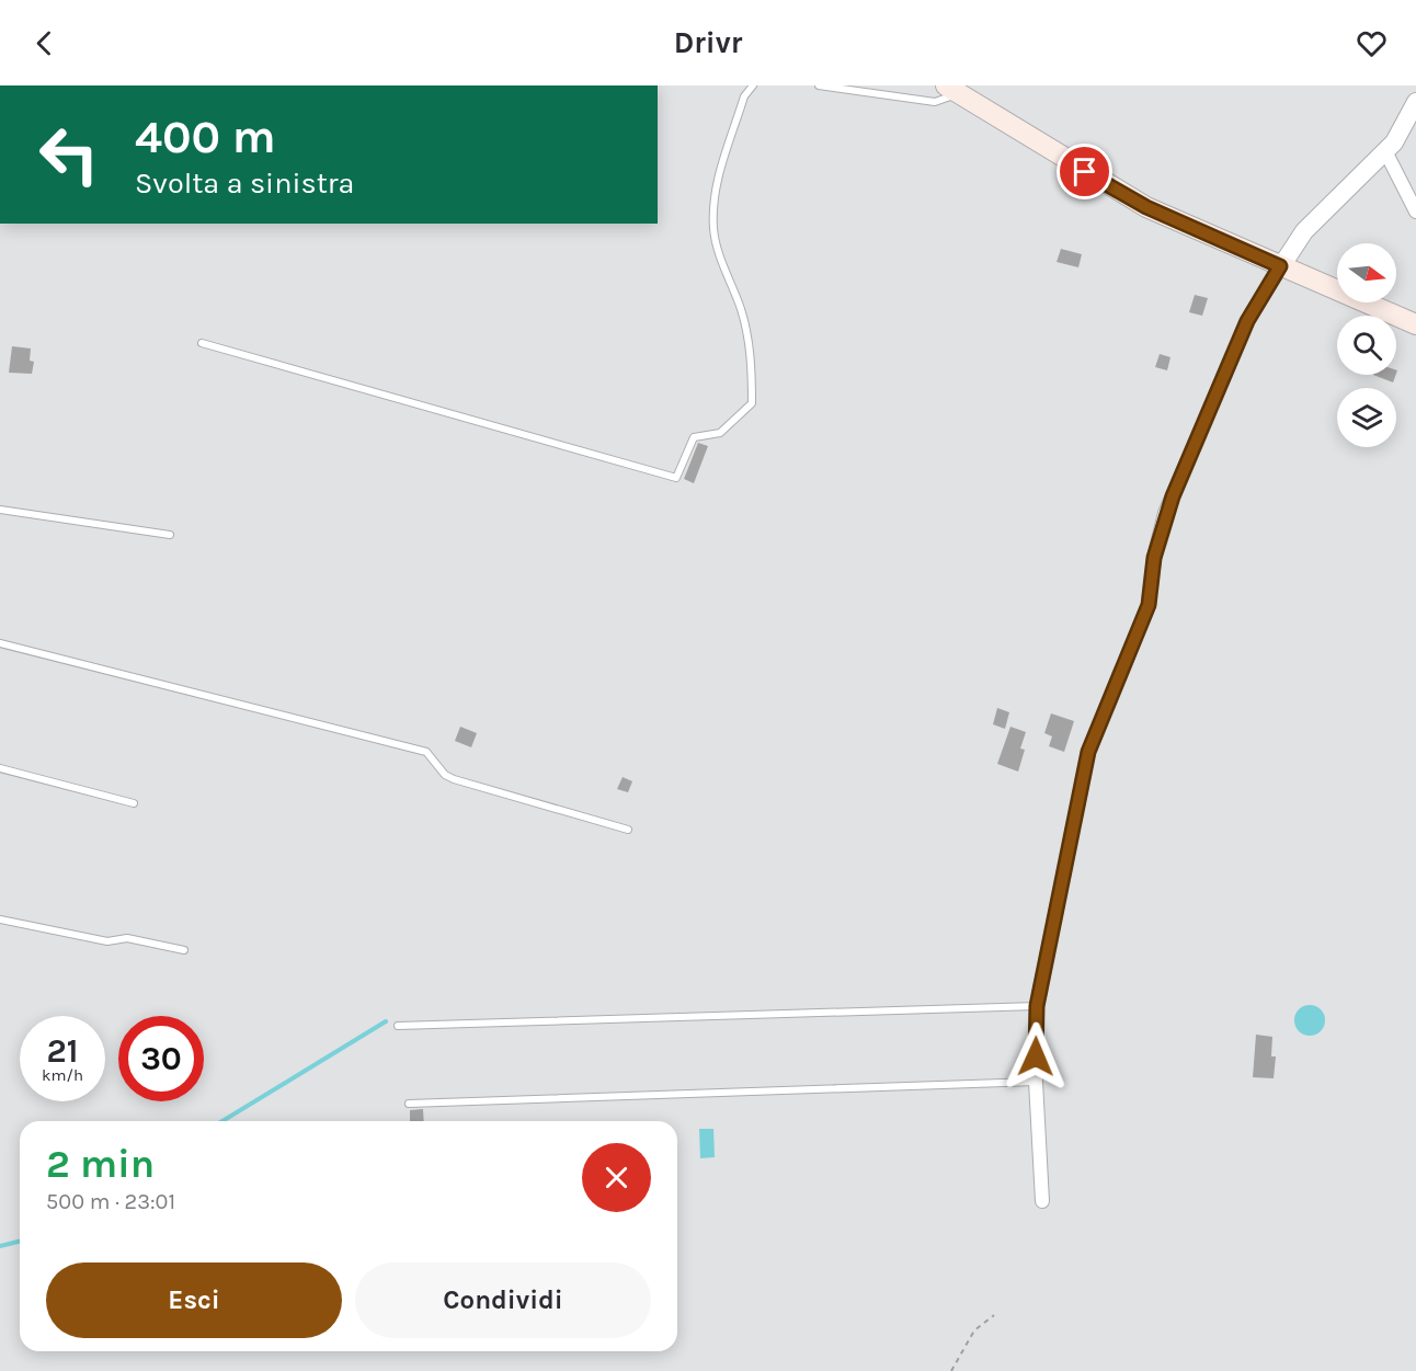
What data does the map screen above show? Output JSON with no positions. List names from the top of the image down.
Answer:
{
  "north": "right",
  "page": {
    "header": "Drivr",
    "turn": ["400 m", "Svolta a sinistra"],
    "speed": "21 km/h",
    "limit": "30",
    "heading": ["2 min", "500 m · 23:01"],
    "buttons": ["Esci", "Condividi"]
  }
}
